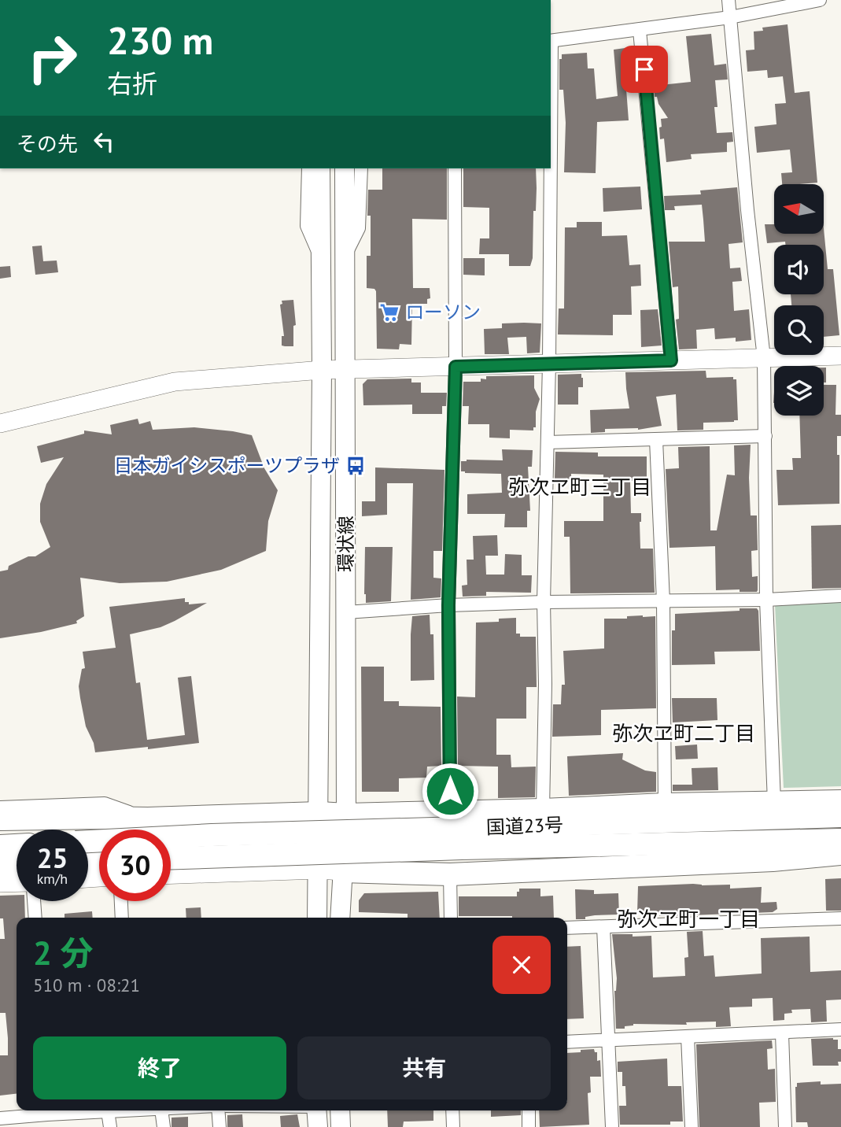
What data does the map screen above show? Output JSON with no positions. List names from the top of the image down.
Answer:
{
  "streets": {
    "highway": ["国道23号"],
    "main road": ["環状線"]
  },
  "districts": ["弥次ヱ町三丁目", "弥次ヱ町二丁目", "弥次ヱ町一丁目"],
  "places": {
    "supermarket": ["ローソン"],
    "bus stop": ["日本ガイシスポーツプラザ"]
  },
  "north": "left",
  "page": {
    "turn": ["230 m", "右折"],
    "then": "その先",
    "speed": "25 km/h",
    "limit": "30",
    "heading": ["2 分", "510 m · 08:21"],
    "buttons": ["終了", "共有"]
  }
}
